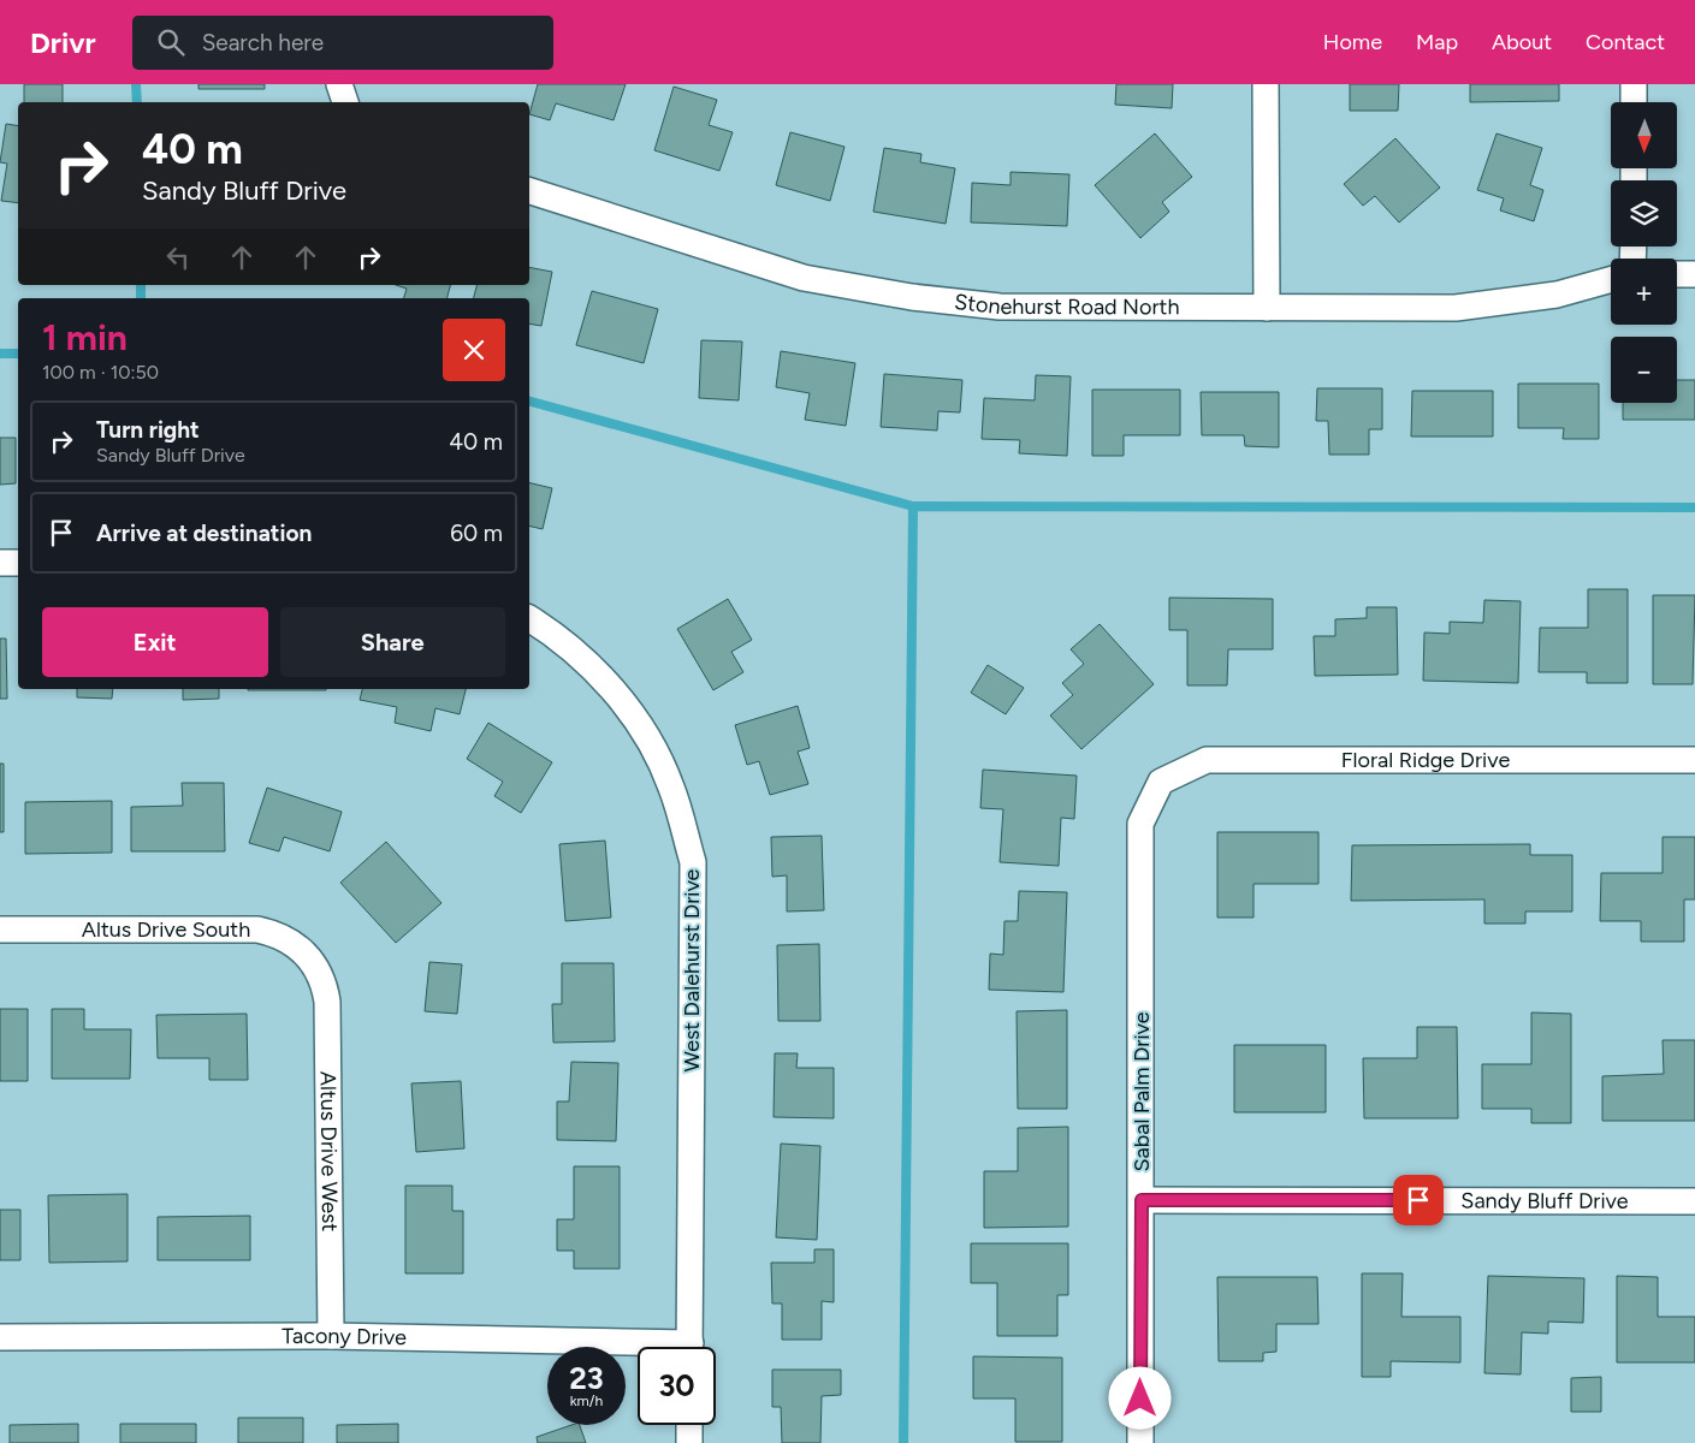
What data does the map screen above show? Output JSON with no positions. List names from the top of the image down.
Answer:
{
  "streets": {
    "street": [
      "Stonehurst Road North",
      "Floral Ridge Drive",
      "Altus Drive South",
      "West Dalehurst Drive",
      "Sabal Palm Drive",
      "Altus Drive West",
      "Sandy Bluff Drive",
      "Tacony Drive"
    ]
  },
  "crossings": [
    ["Floral Ridge Drive", "Sabal Palm Drive"],
    ["Altus Drive South", "Altus Drive West"],
    ["Sabal Palm Drive", "Sandy Bluff Drive"],
    ["Altus Drive West", "Tacony Drive"]
  ],
  "north": "bottom",
  "page": {
    "header": "Drivr",
    "search": "Search here",
    "nav": [
      "Home",
      "Map",
      "About",
      "Contact"
    ],
    "map_buttons": ["+", "−"],
    "turn": ["40 m", "Sandy Bluff Drive"],
    "heading": ["1 min", "100 m · 10:50"],
    "list": [
      {
        "name": "Turn right",
        "note": "Sandy Bluff Drive",
        "value": "40 m"
      },
      {
        "name": "Arrive at destination",
        "value": "60 m"
      }
    ],
    "buttons": ["Exit", "Share"],
    "speed": "23 km/h",
    "limit": "30"
  }
}
